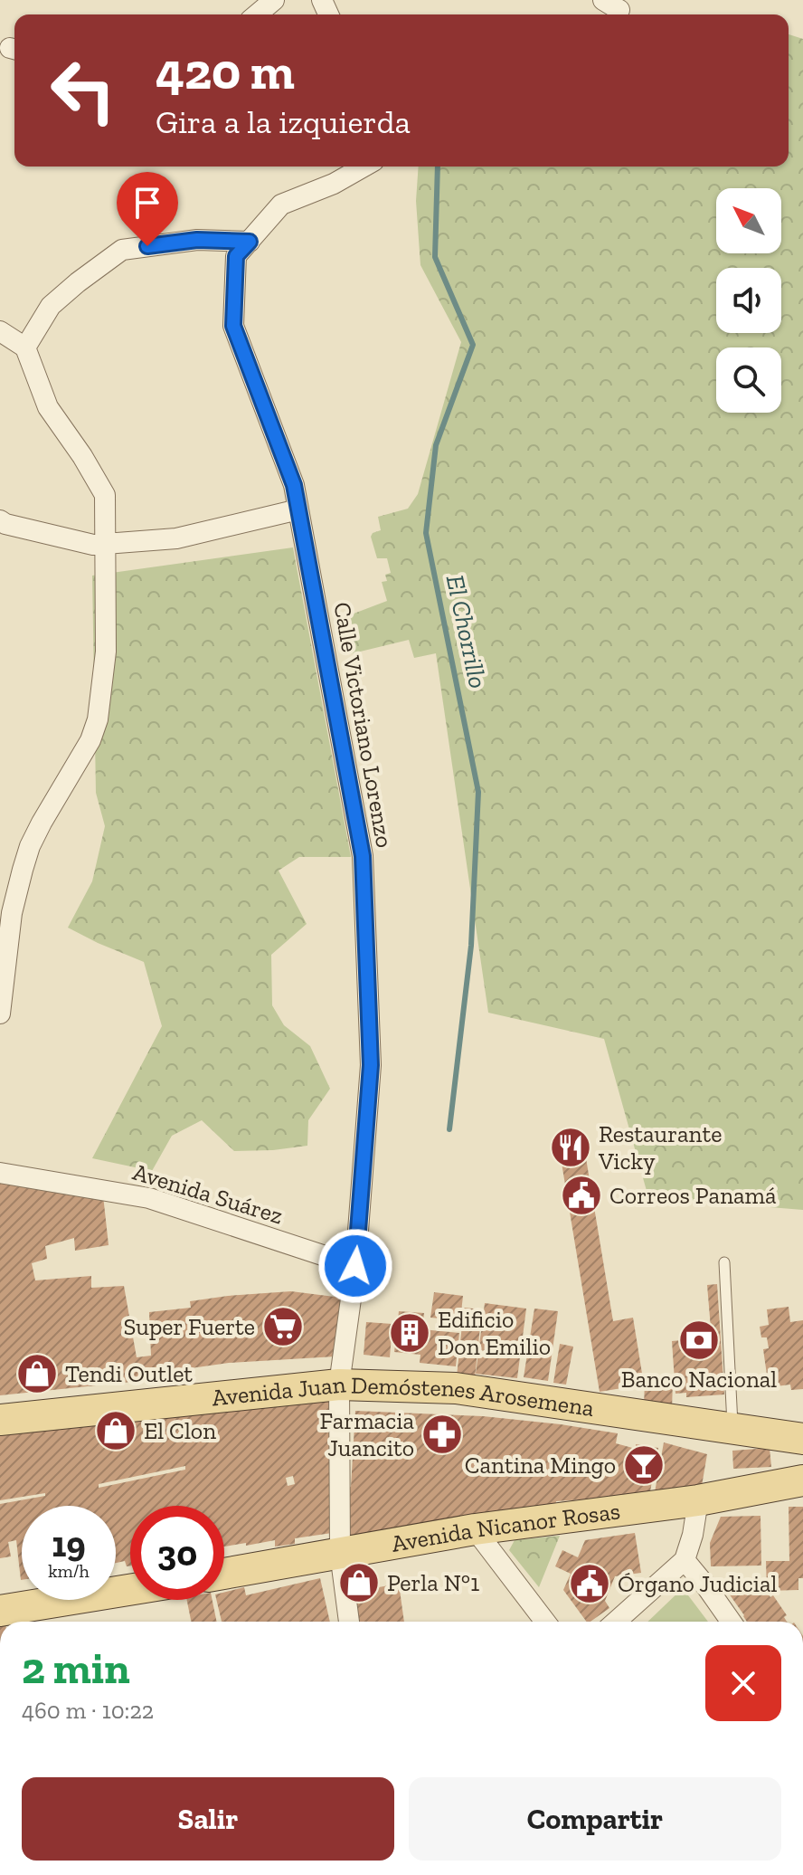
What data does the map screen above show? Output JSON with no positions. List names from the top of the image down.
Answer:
{
  "streets": {
    "main road": ["Avenida Juan Demóstenes Arosemena", "Avenida Nicanor Rosas"],
    "street": ["Calle Victoriano Lorenzo", "Avenida Suárez"]
  },
  "crossings": [
    ["Calle Victoriano Lorenzo", "Avenida Suárez"],
    ["Calle Victoriano Lorenzo", "Avenida Juan Demóstenes Arosemena"],
    ["Calle Victoriano Lorenzo", "Avenida Nicanor Rosas"]
  ],
  "water": ["El Chorrillo"],
  "places": {
    "restaurant": ["Restaurante Vicky"],
    "public building": ["Correos Panamá", "Órgano Judicial"],
    "supermarket": ["Super Fuerte"],
    "building": ["Edificio Don Emilio"],
    "bank": ["Banco Nacional"],
    "shop": ["Tendi Outlet", "El Clon", "Perla N°1"],
    "pharmacy": ["Farmacia Juancito"],
    "bar": ["Cantina Mingo"]
  },
  "north": "top left",
  "page": {
    "turn": ["420 m", "Gira a la izquierda"],
    "speed": "19 km/h",
    "limit": "30",
    "heading": ["2 min", "460 m · 10:22"],
    "buttons": ["Salir", "Compartir"]
  }
}
